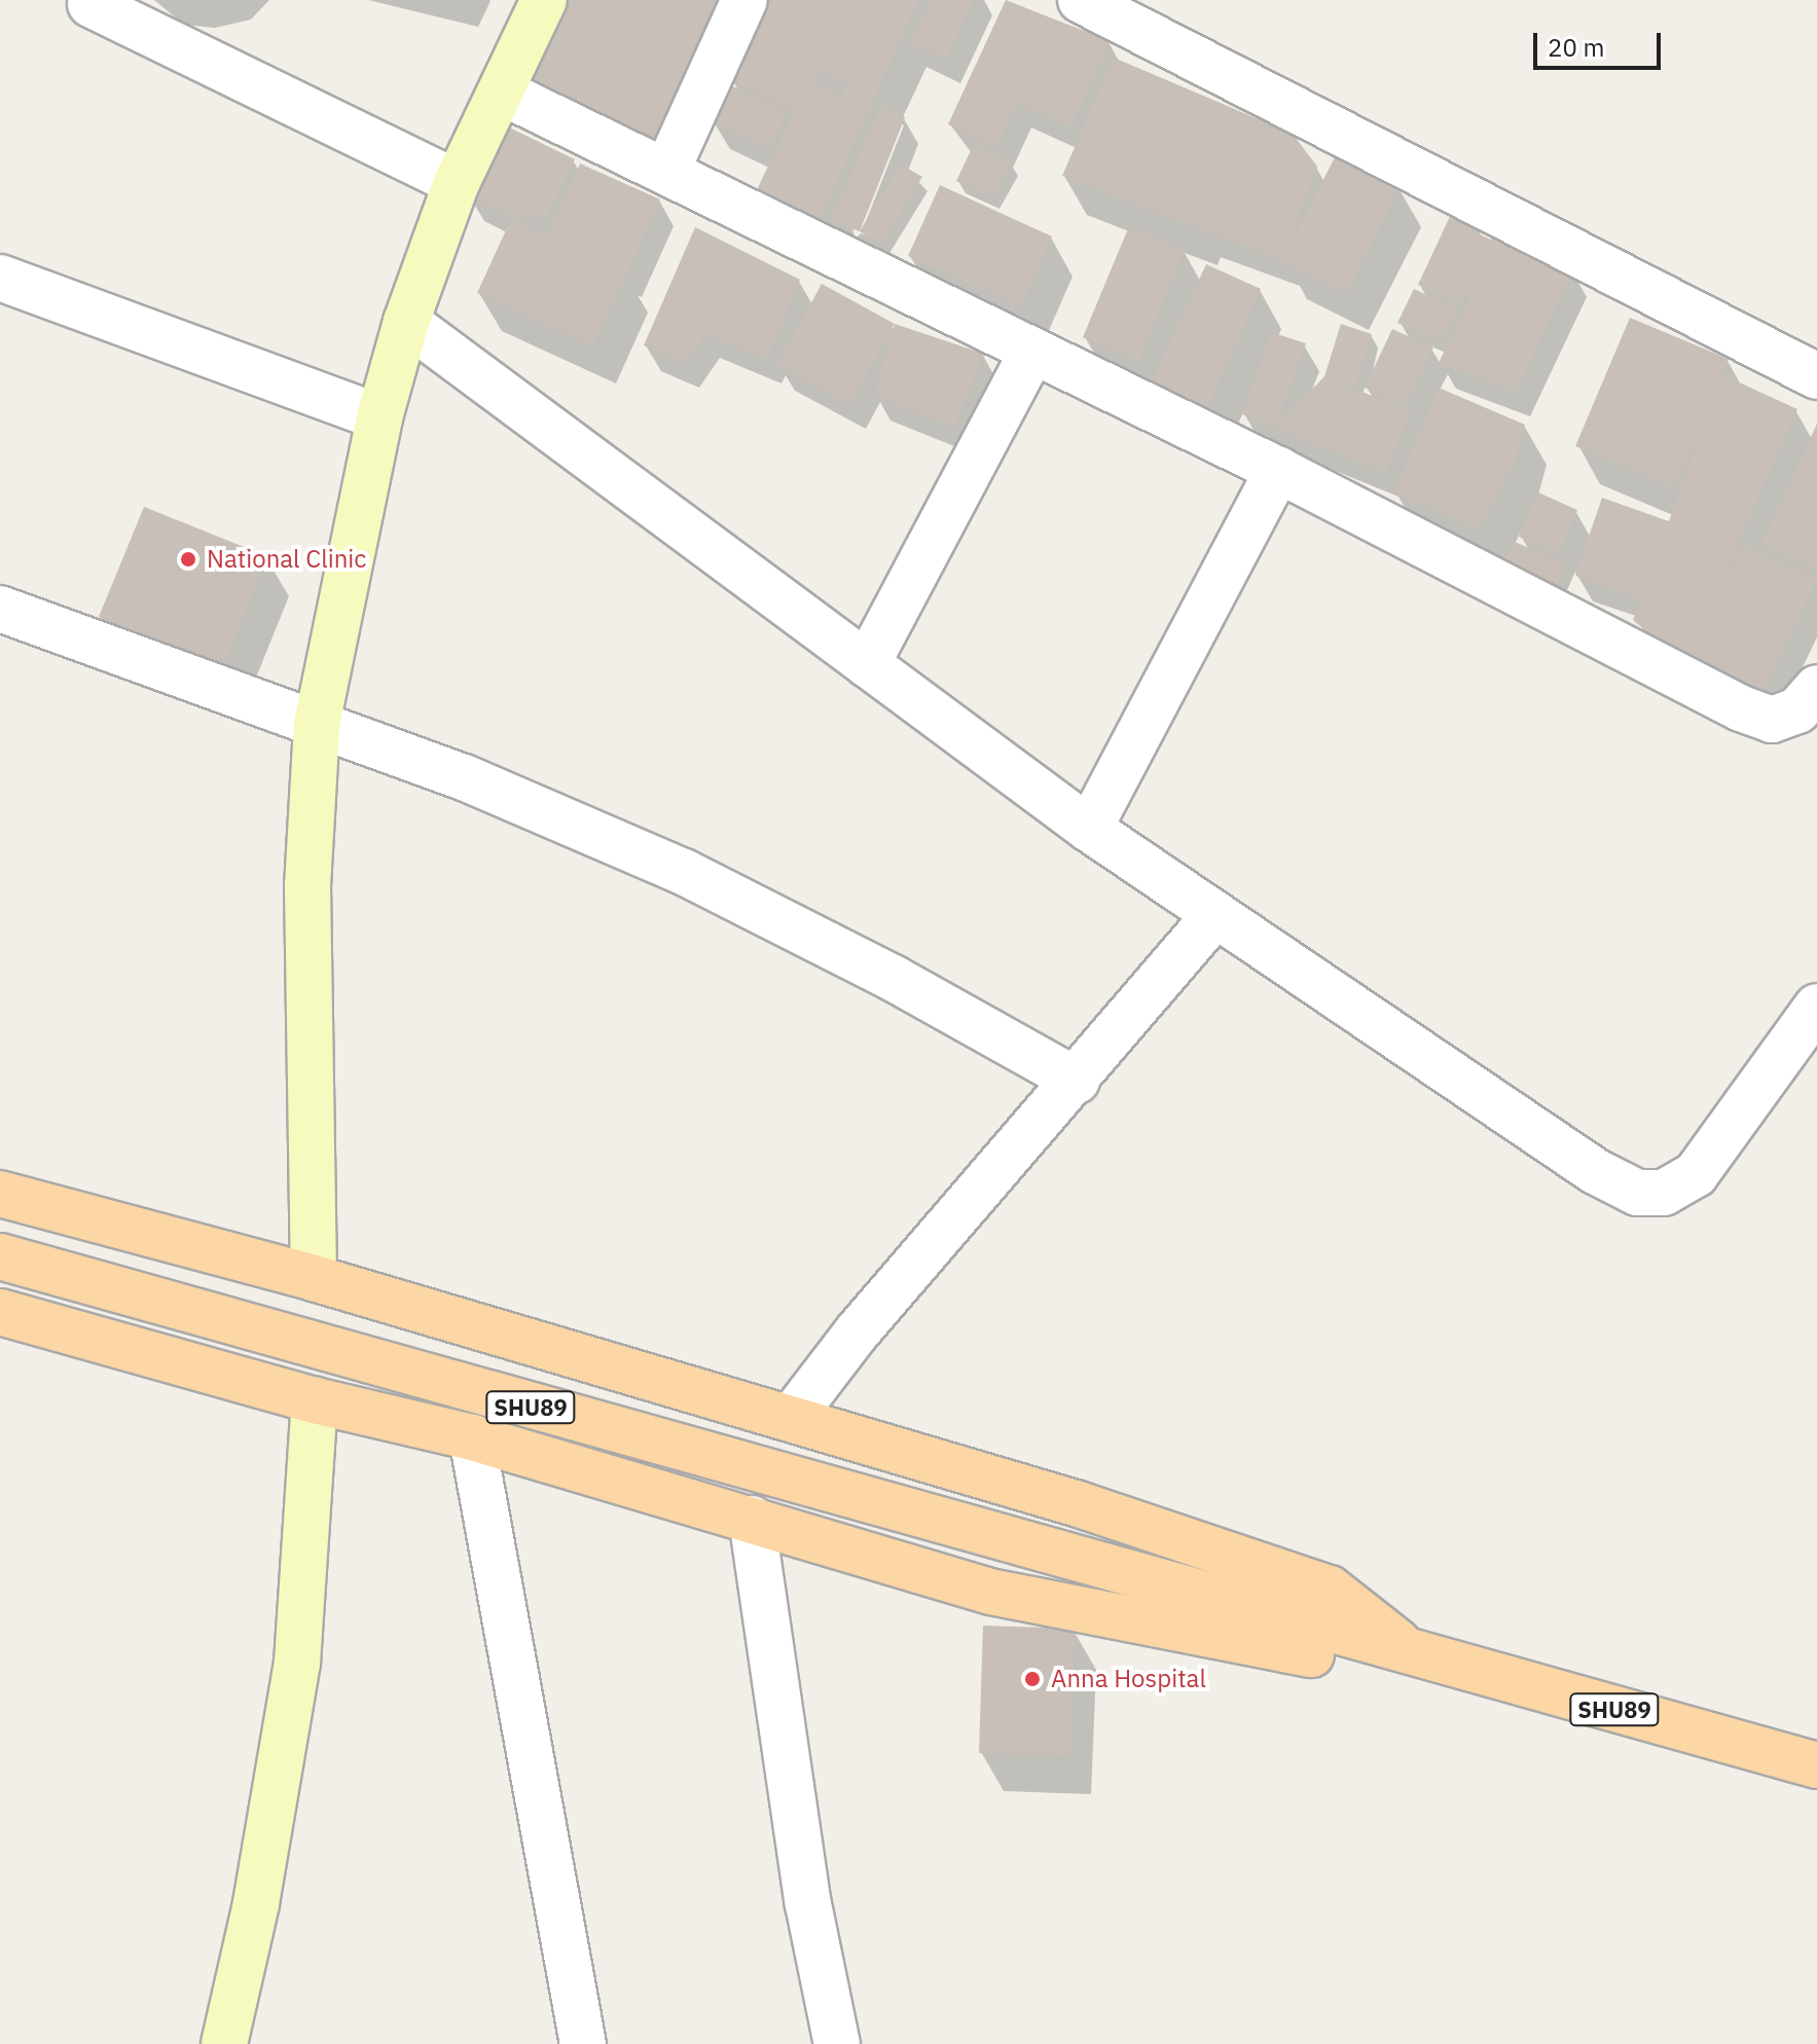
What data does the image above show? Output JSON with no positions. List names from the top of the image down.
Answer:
{
  "streets": {
    "main road": ["SHU89"]
  },
  "places": ["National Clinic", "Anna Hospital"],
  "scale_bar": "20 m"
}
